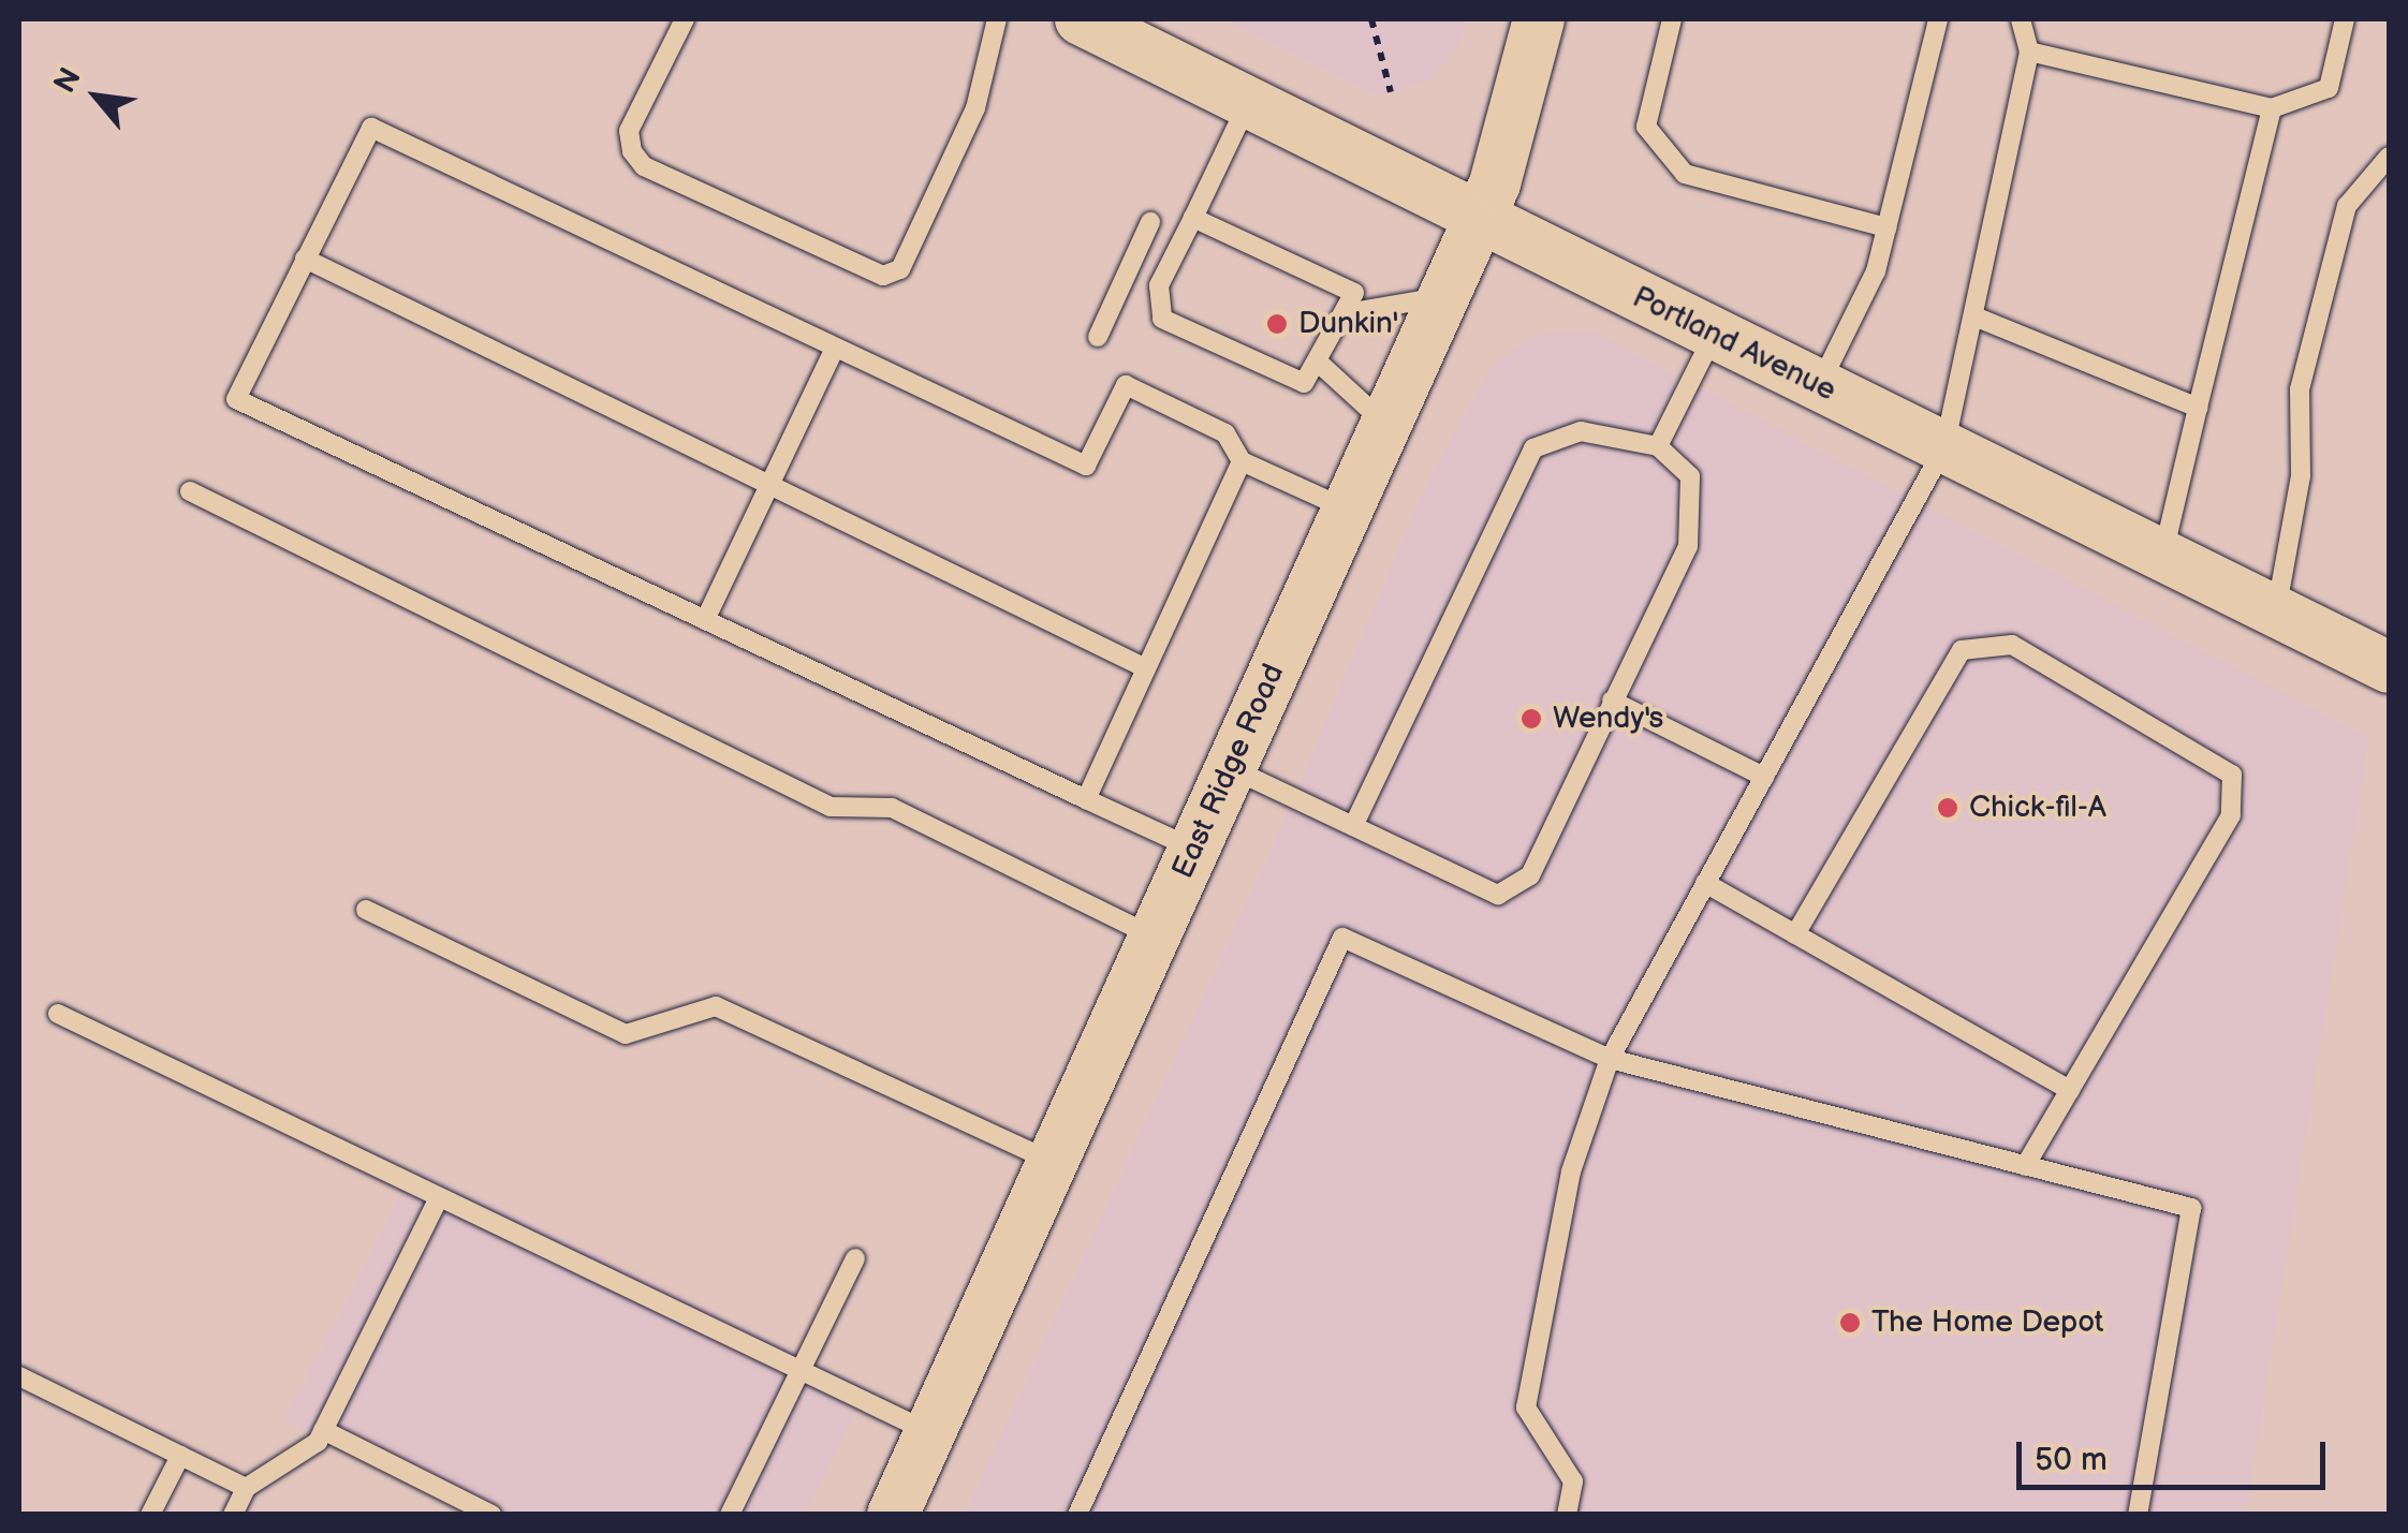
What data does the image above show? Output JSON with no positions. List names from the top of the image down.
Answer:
{
  "streets": {
    "main road": ["Portland Avenue", "East Ridge Road"]
  },
  "crossings": [
    ["Portland Avenue", "East Ridge Road"]
  ],
  "places": [
    "Dunkin'",
    "Wendy's",
    "Chick-fil-A",
    "The Home Depot"
  ],
  "scale_bar": "50 m",
  "north": "top left"
}
